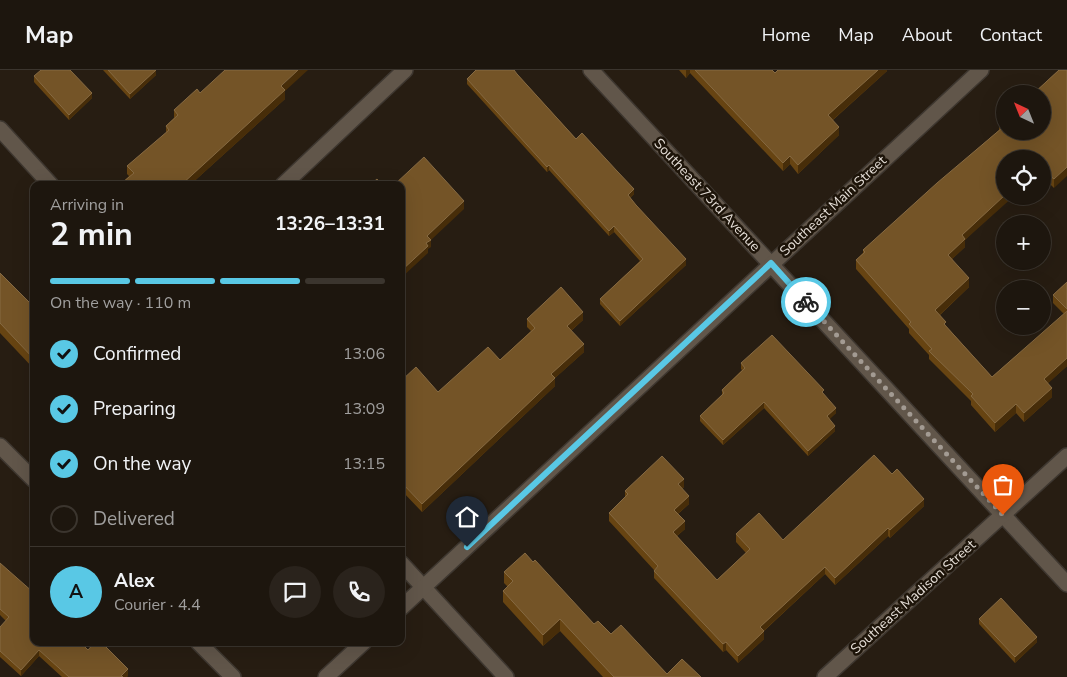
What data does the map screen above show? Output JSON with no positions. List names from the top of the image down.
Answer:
{
  "streets": {
    "street": ["Southeast 73rd Avenue", "Southeast Main Street", "Southeast Madison Street"]
  },
  "crossings": [
    ["Southeast 73rd Avenue", "Southeast Main Street"],
    ["Southeast 73rd Avenue", "Southeast Madison Street"]
  ],
  "north": "top left",
  "page": {
    "header": "Map",
    "nav": [
      "Home",
      "Map",
      "About",
      "Contact"
    ],
    "map_buttons": ["+", "−"],
    "heading": ["2 min", "Arriving in", "13:26–13:31"],
    "panel": ["Alex", "Courier · 4.4"],
    "bar": "On the way · 110 m",
    "list": [
      ["Confirmed", "13:06"],
      ["Preparing", "13:09"],
      ["On the way", "13:15"],
      "Delivered"
    ],
    "round": "A"
  }
}
